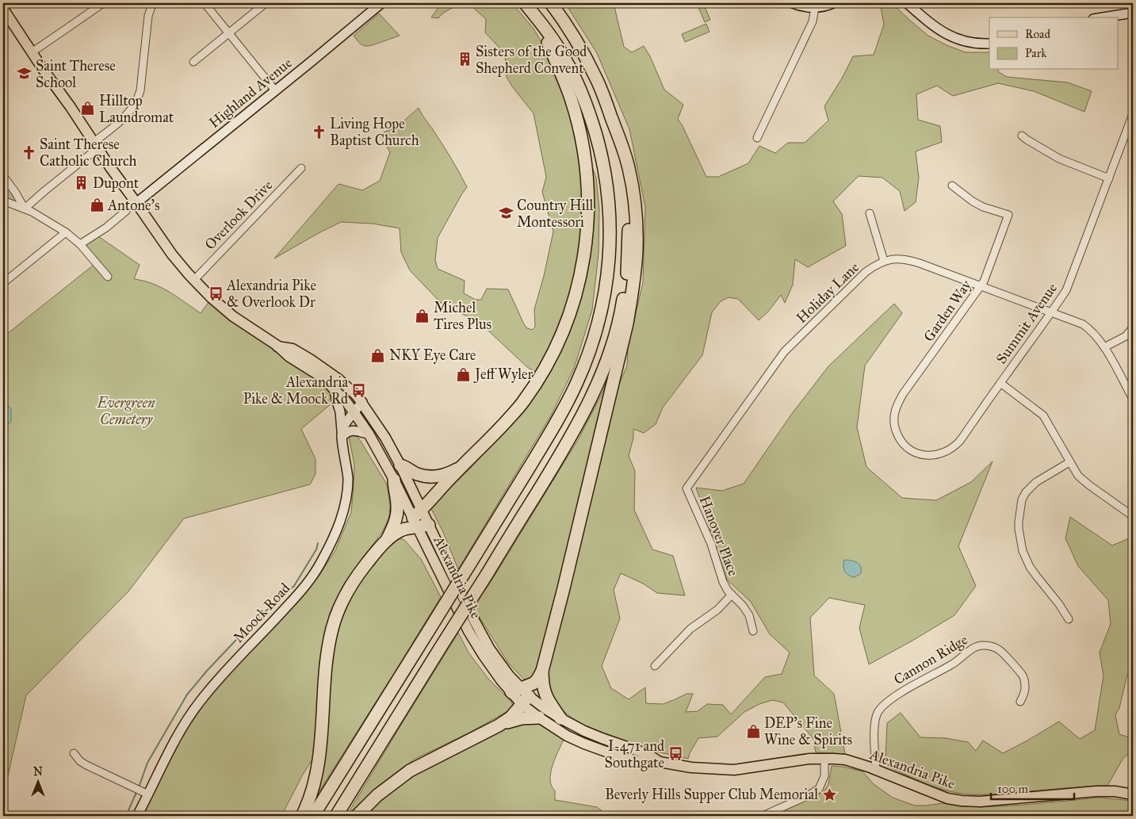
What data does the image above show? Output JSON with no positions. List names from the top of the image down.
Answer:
{
  "streets": {
    "main road": ["Highland Avenue", "Alexandria Pike", "Moock Road"],
    "street": [
      "Overlook Drive",
      "Holiday Lane",
      "Garden Way",
      "Summit Avenue",
      "Hanover Place",
      "Cannon Ridge"
    ]
  },
  "crossings": [
    ["Highland Avenue", "Alexandria Pike"],
    ["Overlook Drive", "Alexandria Pike"],
    ["Holiday Lane", "Garden Way"],
    ["Holiday Lane", "Summit Avenue"],
    ["Holiday Lane", "Hanover Place"],
    ["Garden Way", "Summit Avenue"],
    ["Alexandria Pike", "Moock Road"],
    ["Alexandria Pike", "Cannon Ridge"]
  ],
  "parks": ["Evergreen Cemetery"],
  "places": {
    "building": ["Sisters of the Good Shepherd Convent", "Dupont"],
    "school or university": ["Saint Therese School", "Country Hill Montessori"],
    "shop": [
      "Hilltop Laundromat",
      "Antone's",
      "Michel Tires Plus",
      "NKY Eye Care",
      "Jeff Wyler",
      "DEP's Fine Wine & Spirits"
    ],
    "church": ["Living Hope Baptist Church", "Saint Therese Catholic Church"],
    "bus stop": ["Alexandria Pike & Overlook Dr", "Alexandria Pike & Moock Rd", "I-471 and Southgate"],
    "place": ["Beverly Hills Supper Club Memorial"]
  },
  "legend": ["Road", "Park"],
  "scale_bar": "100 m",
  "north": "top"
}
